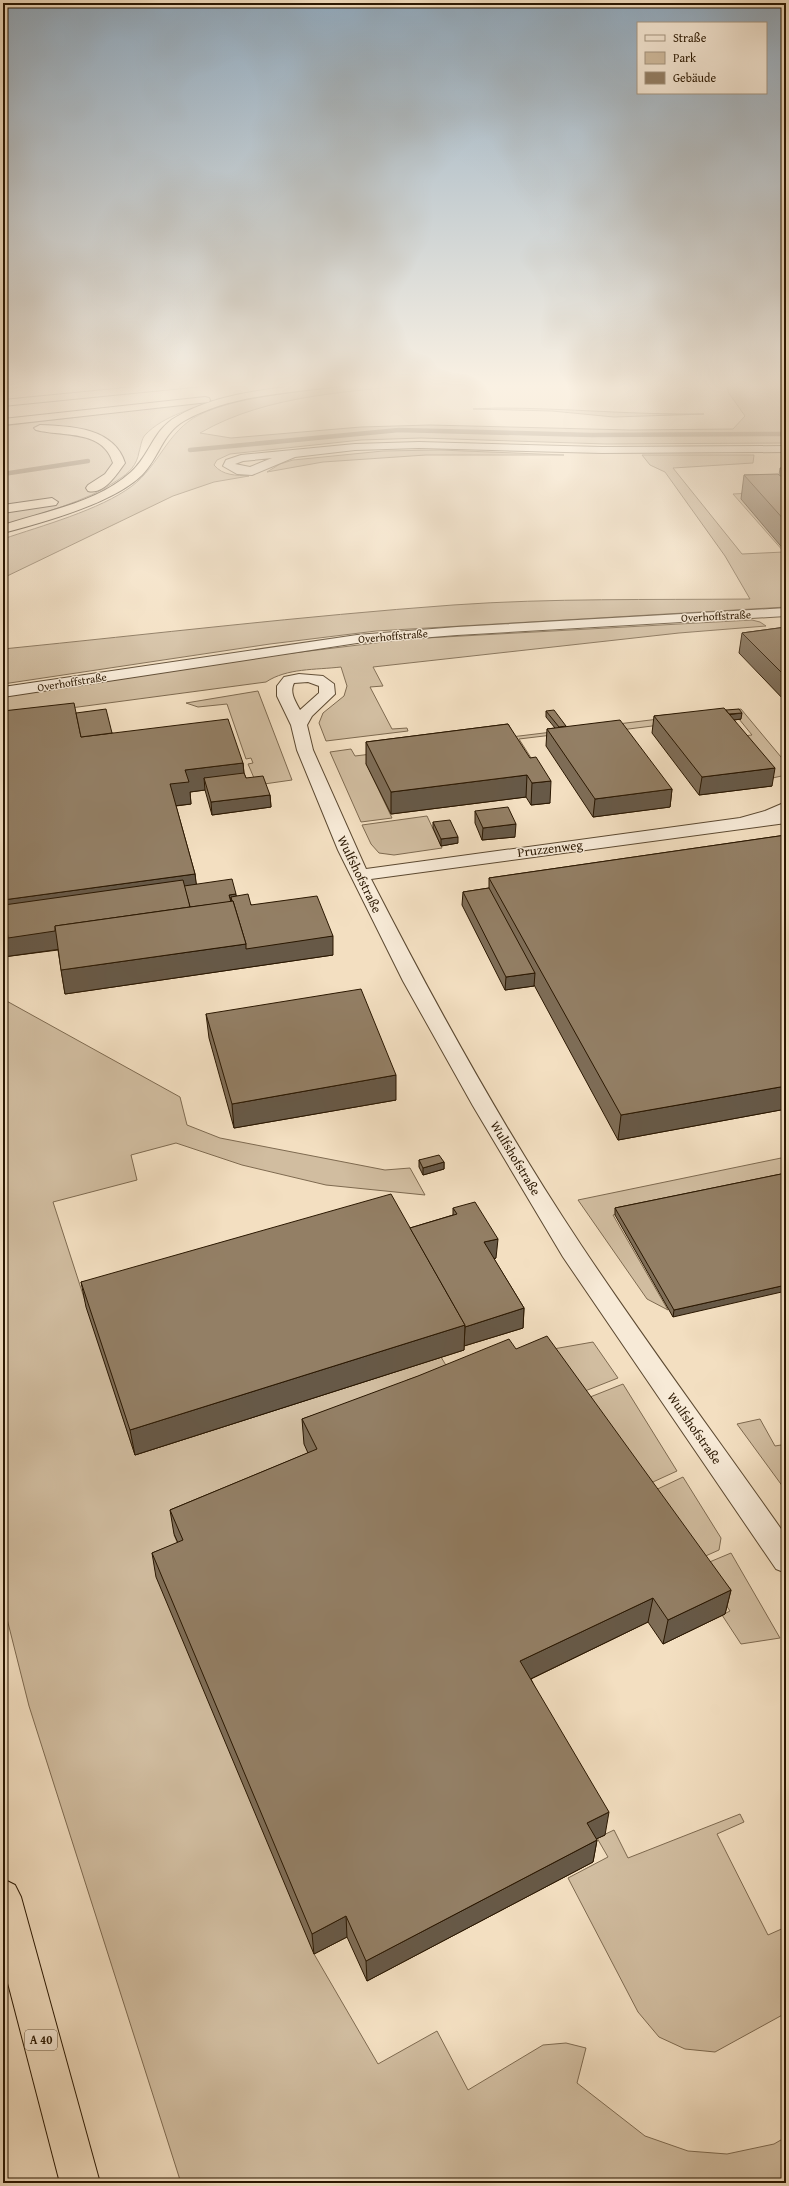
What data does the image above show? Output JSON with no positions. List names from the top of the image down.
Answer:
{
  "streets": {
    "highway": ["A 40"],
    "street": ["Overhoffstraße", "Pruzzenweg", "Wulfshofstraße"]
  },
  "crossings": [
    ["Pruzzenweg", "Wulfshofstraße"]
  ],
  "legend": ["Straße", "Park", "Gebäude"]
}
